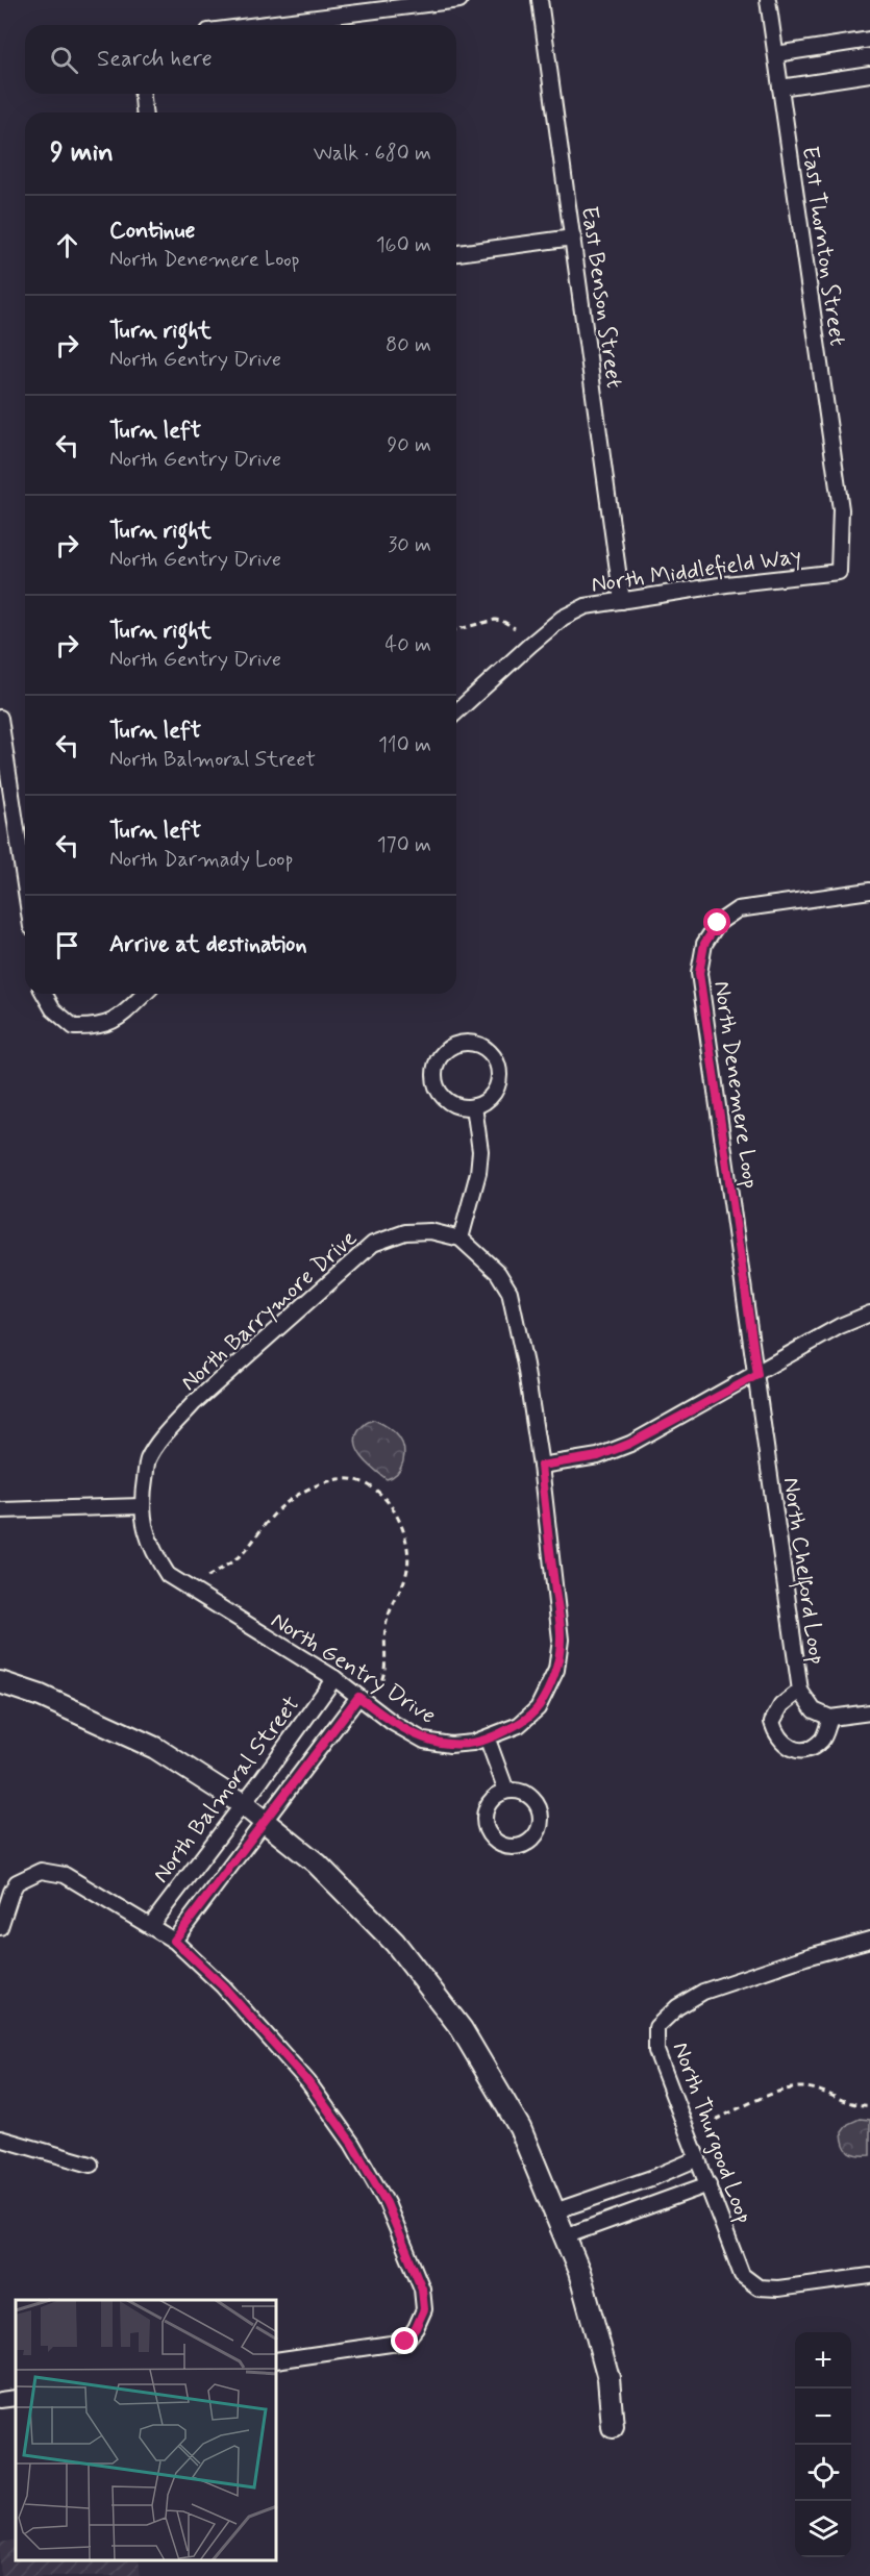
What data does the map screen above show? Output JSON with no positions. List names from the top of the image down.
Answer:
{
  "streets": {
    "street": [
      "East Thornton Street",
      "East Benson Street",
      "North Middlefield Way",
      "North Denemere Loop",
      "North Barrymore Drive",
      "North Chelford Loop",
      "North Gentry Drive",
      "North Balmoral Street",
      "North Thurgood Loop"
    ]
  },
  "crossings": [
    ["East Thornton Street", "North Middlefield Way"],
    ["East Benson Street", "North Middlefield Way"],
    ["North Denemere Loop", "North Chelford Loop"],
    ["North Barrymore Drive", "North Gentry Drive"],
    ["North Gentry Drive", "North Balmoral Street"]
  ],
  "page": {
    "search": "Search here",
    "heading": ["9 min", "Walk · 680 m"],
    "list": [
      ["Continue", "North Denemere Loop", "160 m"],
      ["Turn right", "North Gentry Drive", "80 m"],
      ["Turn left", "North Gentry Drive", "90 m"],
      ["Turn right", "North Gentry Drive", "30 m"],
      ["Turn right", "North Gentry Drive", "40 m"],
      ["Turn left", "North Balmoral Street", "110 m"],
      ["Turn left", "North Darmady Loop", "170 m"],
      "Arrive at destination"
    ],
    "map_buttons": ["+", "−"]
  }
}
